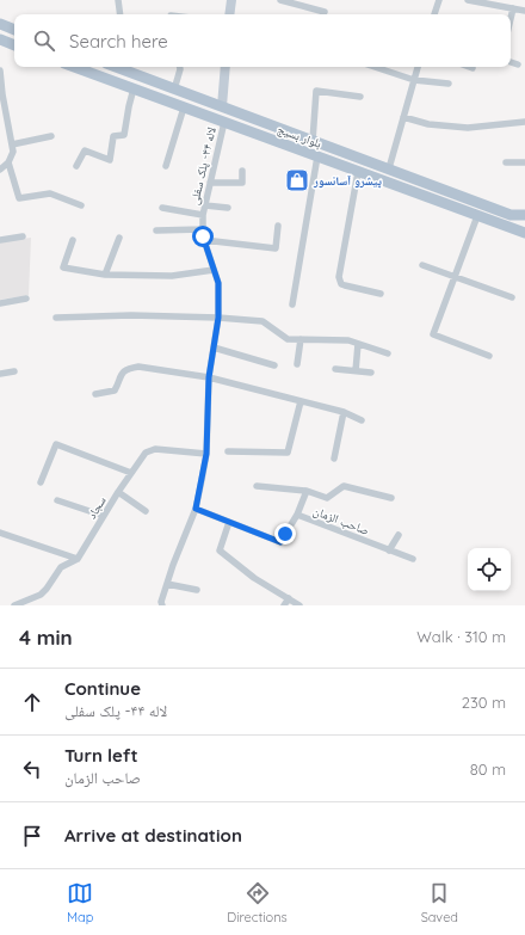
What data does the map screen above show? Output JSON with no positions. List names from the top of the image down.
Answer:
{
  "streets": {
    "main road": ["بلوار بسیج"],
    "street": ["لاله ۴۴- پلک سفلی", "سجاد", "صاحب الزمان"]
  },
  "crossings": [
    ["بلوار بسیج", "لاله ۴۴- پلک سفلی"],
    ["لاله ۴۴- پلک سفلی", "سجاد"],
    ["لاله ۴۴- پلک سفلی", "صاحب الزمان"]
  ],
  "places": {
    "shop": ["پیشرو آسانسور"]
  },
  "page": {
    "search": "Search here",
    "heading": ["4 min", "Walk · 310 m"],
    "list": [
      ["Continue", "لاله ۴۴- پلک سفلی", "230 m"],
      ["Turn left", "صاحب الزمان", "80 m"],
      "Arrive at destination"
    ],
    "nav": ["Map", "Directions", "Saved"]
  }
}
